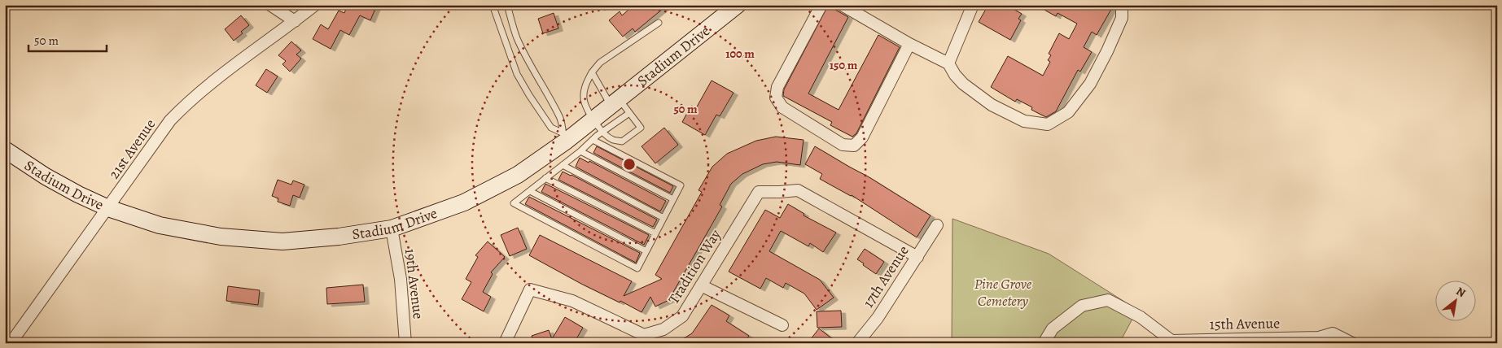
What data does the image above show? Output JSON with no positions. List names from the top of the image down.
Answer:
{
  "streets": {
    "street": [
      "Stadium Drive",
      "21st Avenue",
      "Tradition Way",
      "17th Avenue",
      "19th Avenue",
      "15th Avenue"
    ]
  },
  "crossings": [
    ["Stadium Drive", "21st Avenue"],
    ["Stadium Drive", "19th Avenue"],
    ["Tradition Way", "17th Avenue"]
  ],
  "parks": ["Pine Grove Cemetery"],
  "scale_bar": "50 m",
  "north": "top right",
  "rings": ["100 m", "150 m", "50 m"]
}
